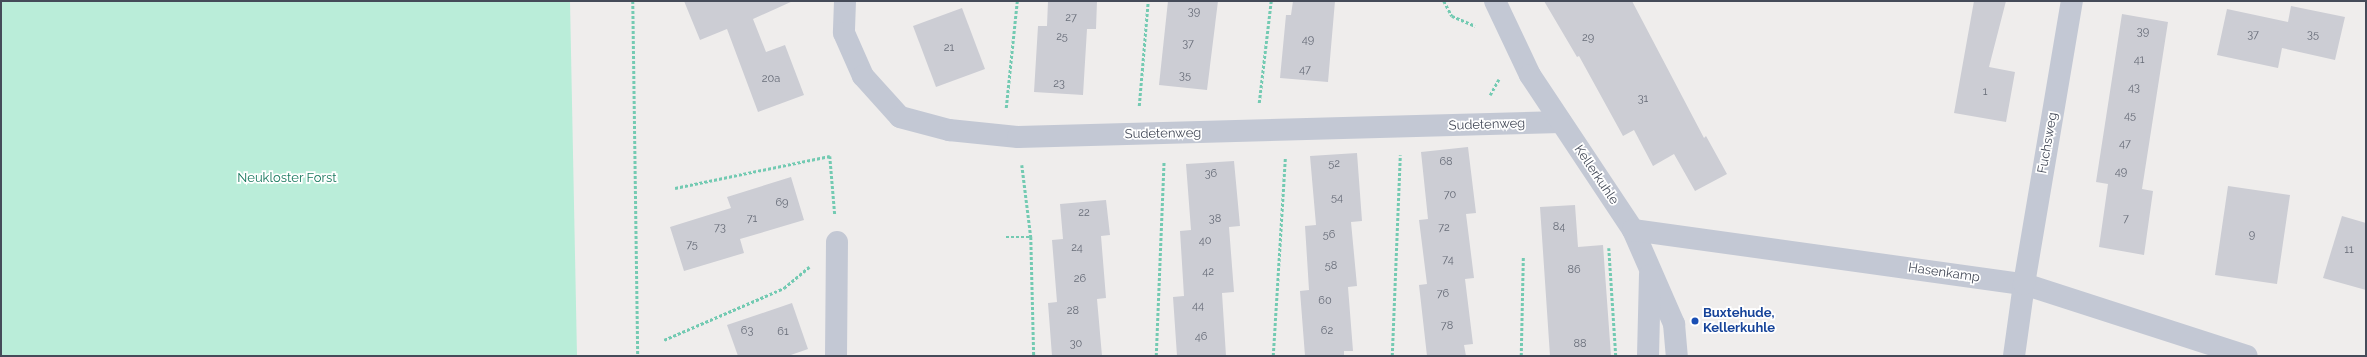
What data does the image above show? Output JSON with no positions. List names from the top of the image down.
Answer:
{
  "streets": {
    "street": [
      "Sudetenweg",
      "Fuchsweg",
      "Kellerkuhle",
      "Hasenkamp"
    ]
  },
  "crossings": [
    ["Sudetenweg", "Kellerkuhle"],
    ["Fuchsweg", "Hasenkamp"],
    ["Kellerkuhle", "Hasenkamp"]
  ],
  "parks": ["Neukloster Forst"],
  "places": ["Buxtehude, Kellerkuhle"],
  "house_numbers": [
    "39",
    "27",
    "39",
    "37",
    "35",
    "25",
    "29",
    "49",
    "37",
    "21",
    "41",
    "47",
    "35",
    "20a",
    "23",
    "43",
    "1",
    "31",
    "45",
    "47",
    "68",
    "52",
    "49",
    "36",
    "70",
    "54",
    "69",
    "22",
    "71",
    "38",
    "7",
    "84",
    "73",
    "72",
    "56",
    "9",
    "40",
    "75",
    "24",
    "11",
    "74",
    "58",
    "86",
    "42",
    "26",
    "76",
    "60",
    "44",
    "28",
    "78",
    "63",
    "62",
    "61",
    "46",
    "30",
    "88"
  ]
}
